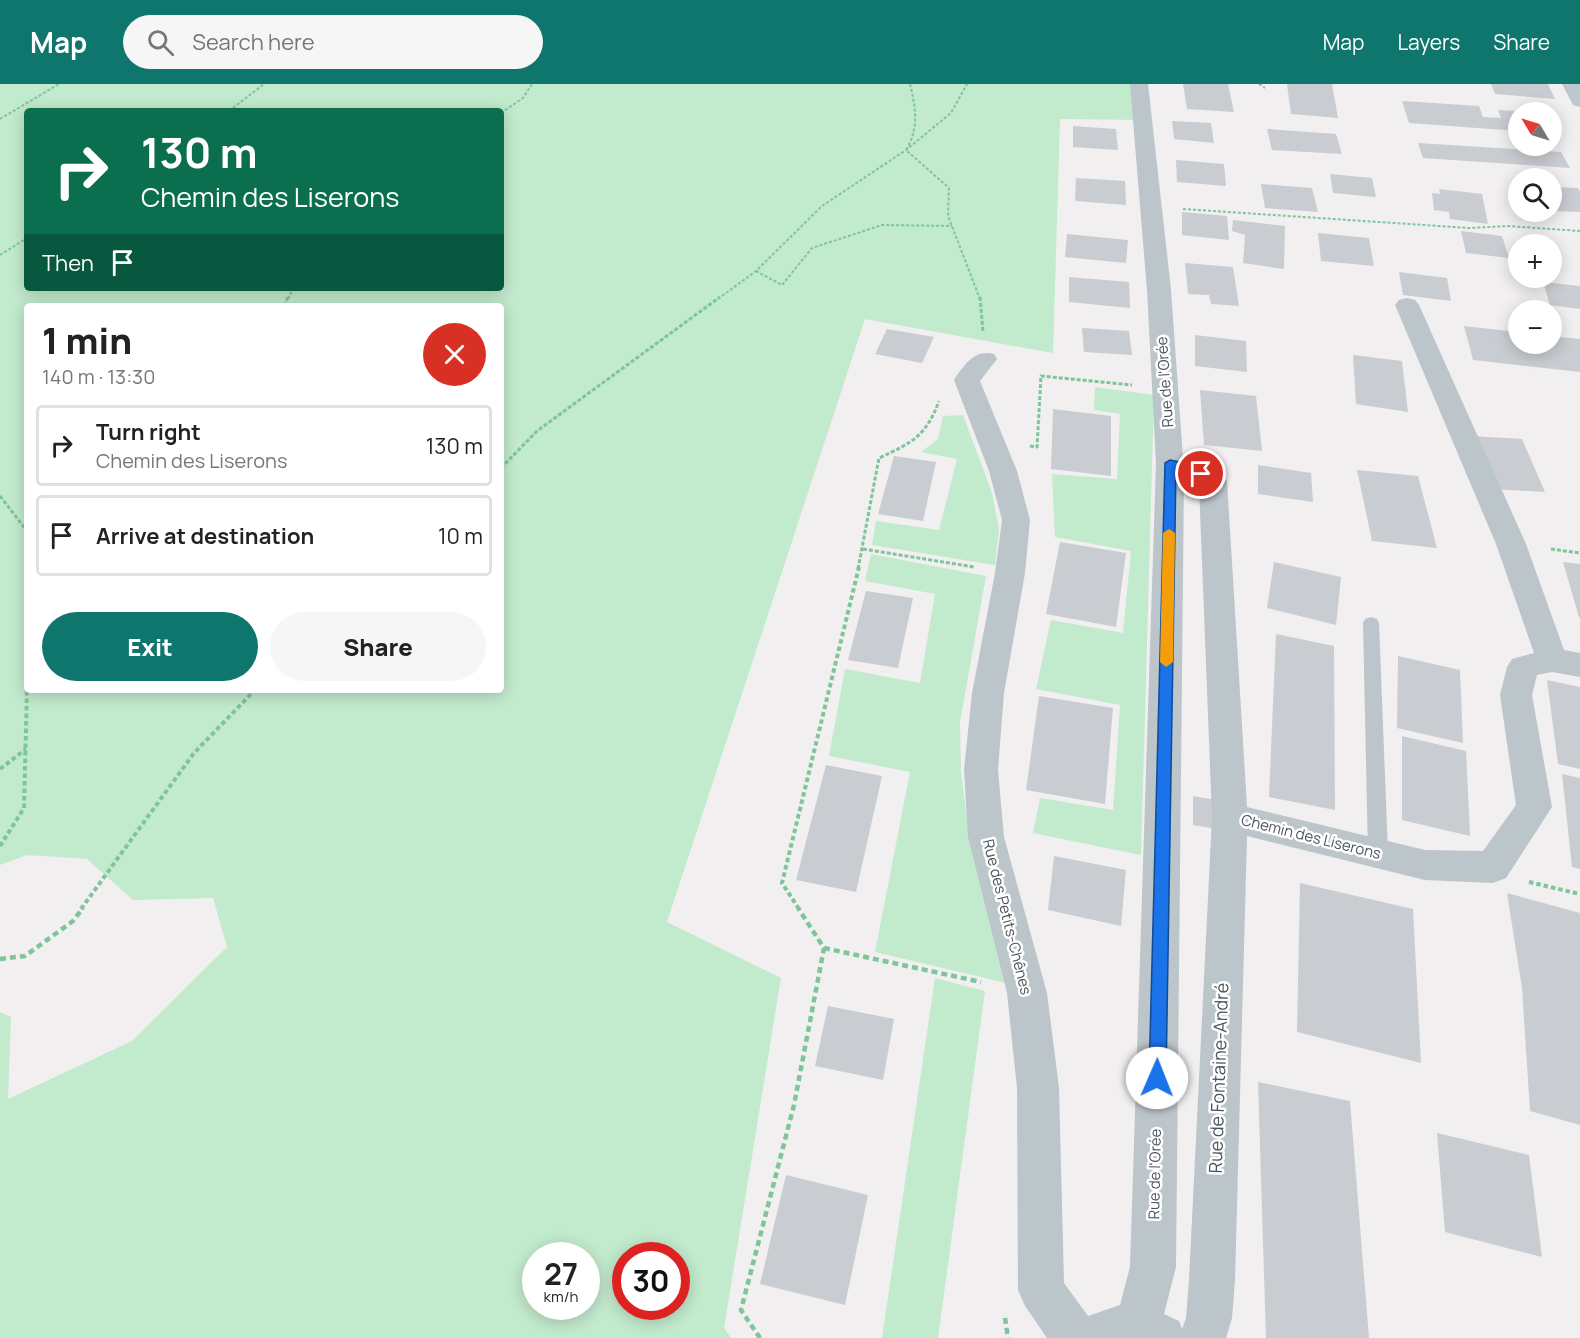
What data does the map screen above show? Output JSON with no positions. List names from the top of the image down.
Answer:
{
  "streets": {
    "street": [
      "Rue de l'Orée",
      "Chemin des Liserons",
      "Rue des Petits-Chênes",
      "Rue de Fontaine-André"
    ]
  },
  "crossings": [
    ["Rue de l'Orée", "Chemin des Liserons"],
    ["Chemin des Liserons", "Rue de Fontaine-André"]
  ],
  "north": "top left",
  "page": {
    "header": "Map",
    "search": "Search here",
    "nav": ["Map", "Layers", "Share"],
    "map_buttons": ["+", "−"],
    "turn": ["130 m", "Chemin des Liserons"],
    "then": "Then",
    "heading": ["1 min", "140 m · 13:30"],
    "list": [
      {
        "name": "Turn right",
        "note": "Chemin des Liserons",
        "value": "130 m"
      },
      {
        "name": "Arrive at destination",
        "value": "10 m"
      }
    ],
    "buttons": ["Exit", "Share"],
    "speed": "27 km/h",
    "limit": "30"
  }
}
